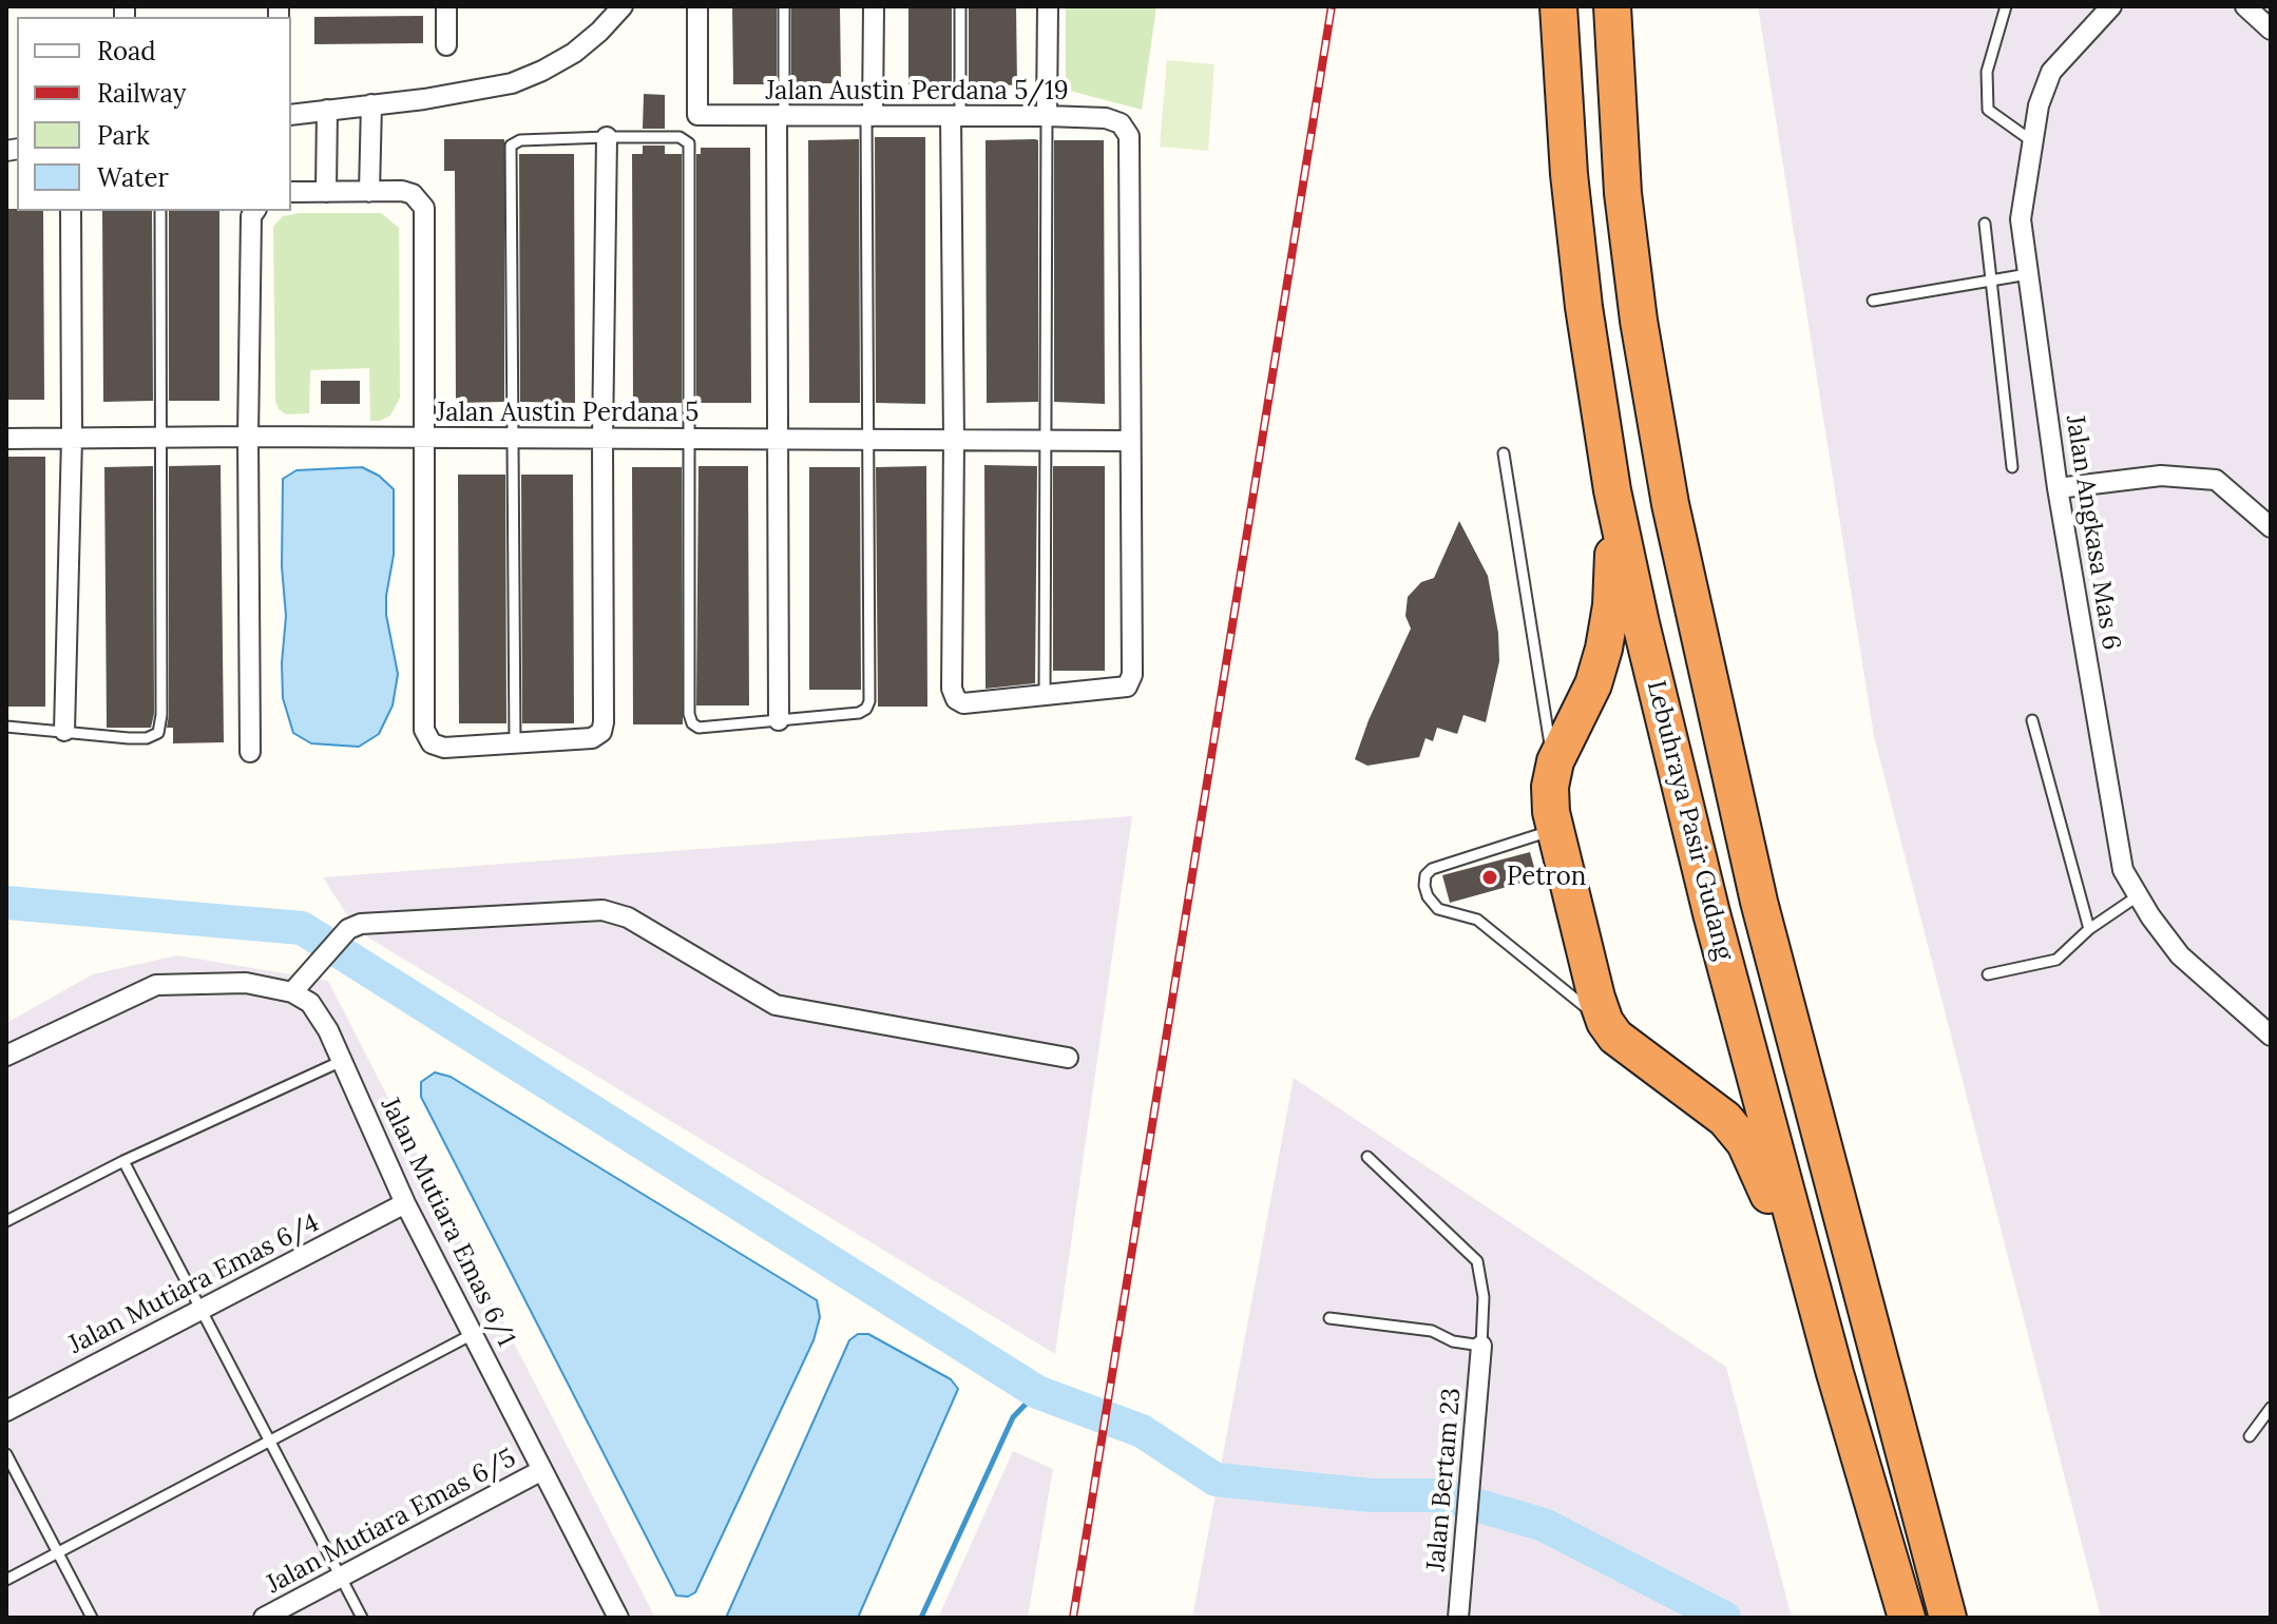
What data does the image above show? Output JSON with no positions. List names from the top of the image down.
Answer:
{
  "streets": {
    "highway": ["Lebuhraya Pasir Gudang"],
    "street": [
      "Jalan Austin Perdana 5/19",
      "Jalan Austin Perdana 5",
      "Jalan Angkasa Mas 6",
      "Jalan Mutiara Emas 6/1",
      "Jalan Mutiara Emas 6/4",
      "Jalan Bertam 23",
      "Jalan Mutiara Emas 6/5"
    ]
  },
  "crossings": [
    ["Jalan Austin Perdana 5/19", "Jalan Austin Perdana 5"],
    ["Jalan Mutiara Emas 6/1", "Jalan Mutiara Emas 6/4"],
    ["Jalan Mutiara Emas 6/1", "Jalan Mutiara Emas 6/5"]
  ],
  "places": ["Petron"],
  "legend": [
    "Road",
    "Railway",
    "Park",
    "Water"
  ]
}
